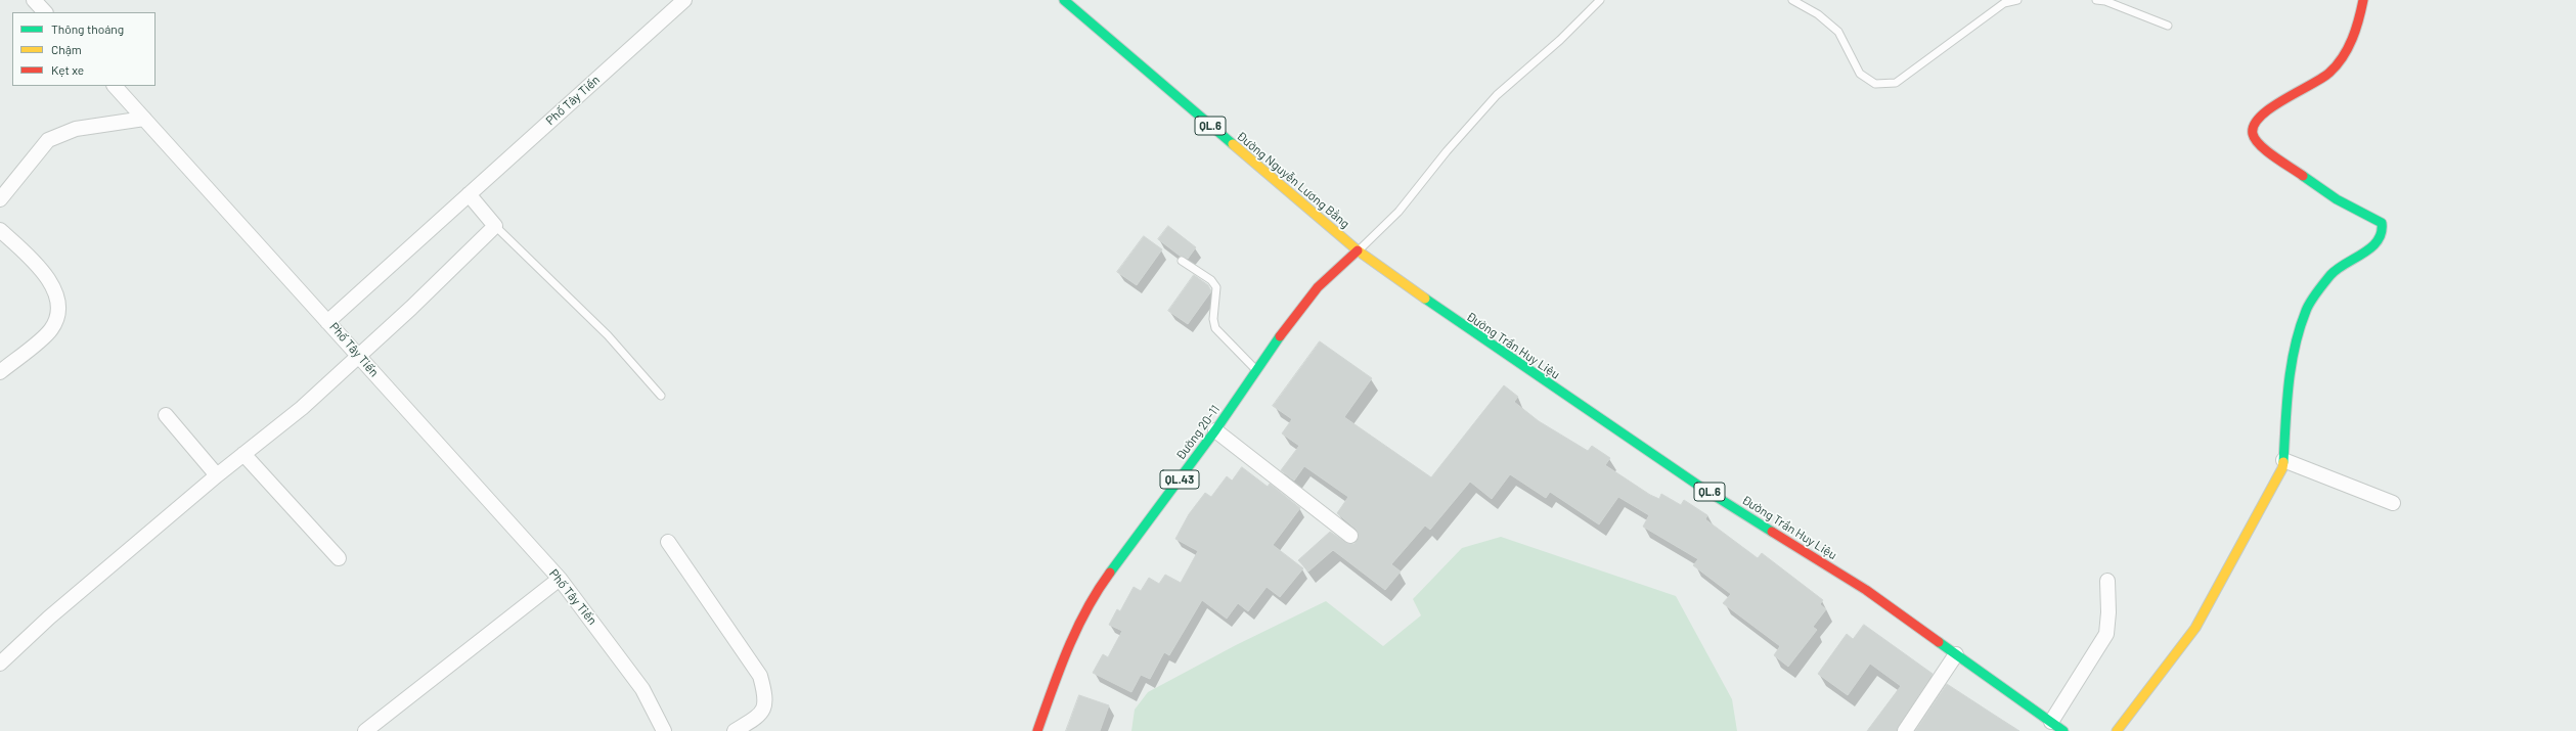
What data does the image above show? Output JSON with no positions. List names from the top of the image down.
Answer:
{
  "streets": {
    "main road": [
      "QL.6",
      "Đường Nguyễn Lương Bằng",
      "Đường Trần Huy Liệu",
      "Đường 20-11",
      "QL.43"
    ],
    "street": ["Phố Tây Tiến"]
  },
  "crossings": [
    ["Đường Nguyễn Lương Bằng", "Đường Trần Huy Liệu"],
    ["Đường Nguyễn Lương Bằng", "Đường 20-11"],
    ["Đường Trần Huy Liệu", "Đường 20-11"]
  ],
  "legend": ["Thông thoáng", "Chậm", "Kẹt xe"]
}
